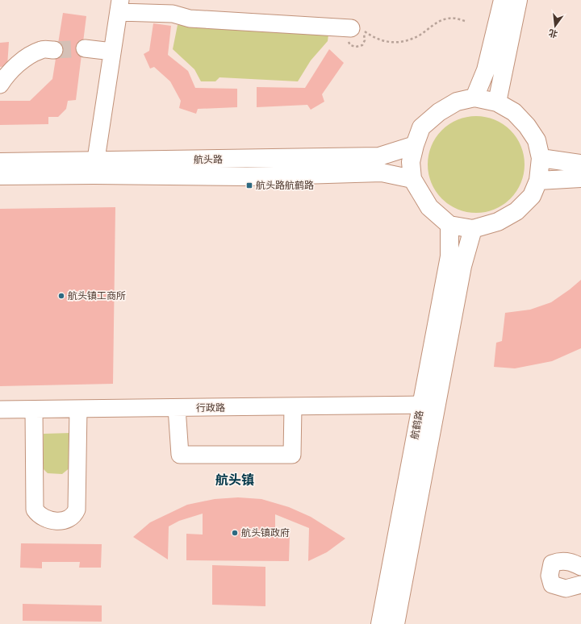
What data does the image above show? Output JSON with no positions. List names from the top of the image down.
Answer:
{
  "streets": {
    "main road": ["航头路", "航鹤路"],
    "street": ["行政路"]
  },
  "crossings": [
    ["行政路", "航鹤路"]
  ],
  "districts": ["航头镇"],
  "places": {
    "transit": ["航头路航鹤路"],
    "other": ["航头镇工商所", "航头镇政府"]
  },
  "north": "bottom"
}
